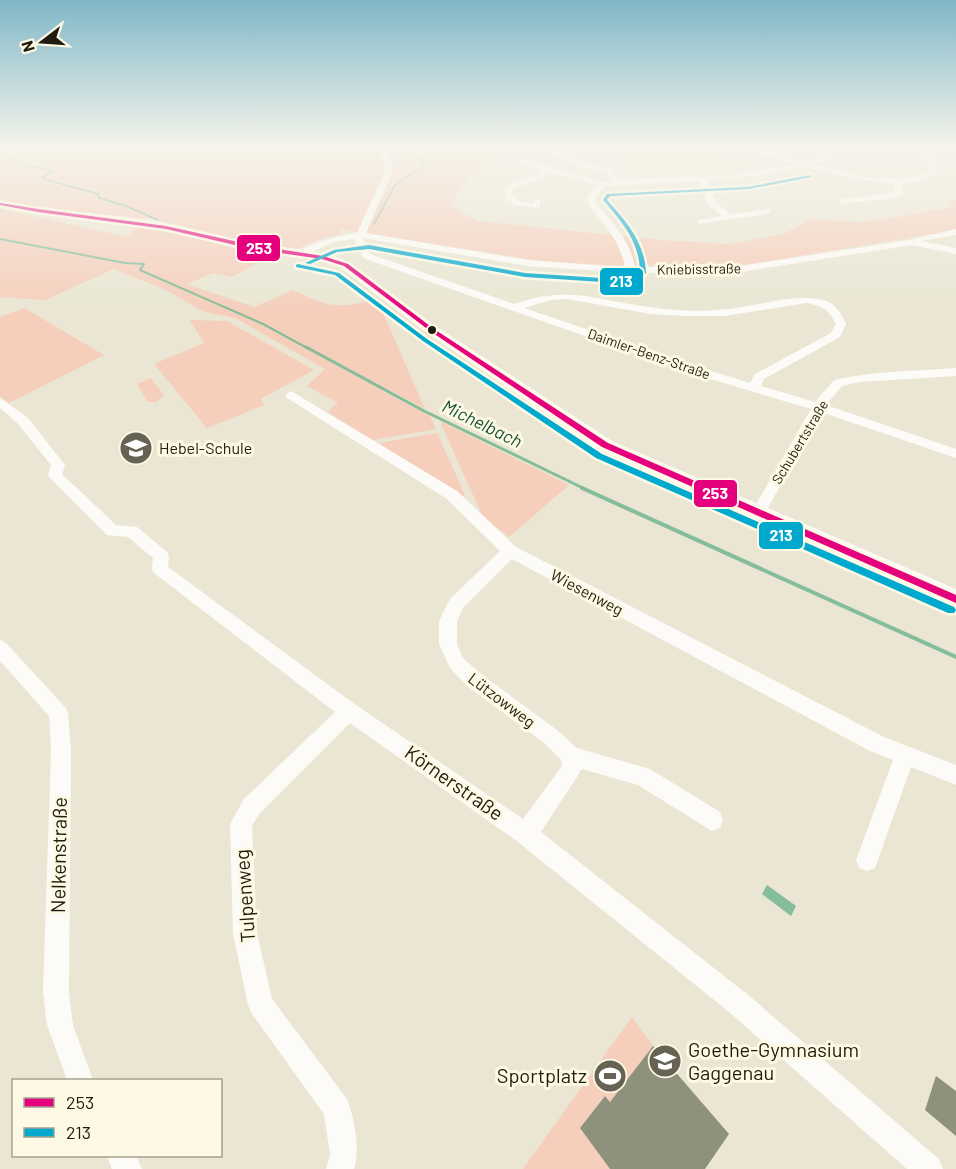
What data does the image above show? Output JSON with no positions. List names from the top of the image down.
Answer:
{
  "streets": {
    "street": [
      "Kniebisstraße",
      "Daimler-Benz-Straße",
      "Schubertstraße",
      "Wiesenweg",
      "Lützowweg",
      "Körnerstraße",
      "Nelkenstraße",
      "Tulpenweg"
    ]
  },
  "crossings": [
    ["Kniebisstraße", "Daimler-Benz-Straße"],
    ["Daimler-Benz-Straße", "Schubertstraße"],
    ["Wiesenweg", "Lützowweg"],
    ["Körnerstraße", "Tulpenweg"]
  ],
  "water": ["Michelbach"],
  "places": {
    "school or university": ["Hebel-Schule", "Goethe-Gymnasium Gaggenau"],
    "sports": ["Sportplatz"]
  },
  "lines": ["transit line 213", "transit line 253"],
  "legend": ["253", "213"],
  "north": "left"
}
